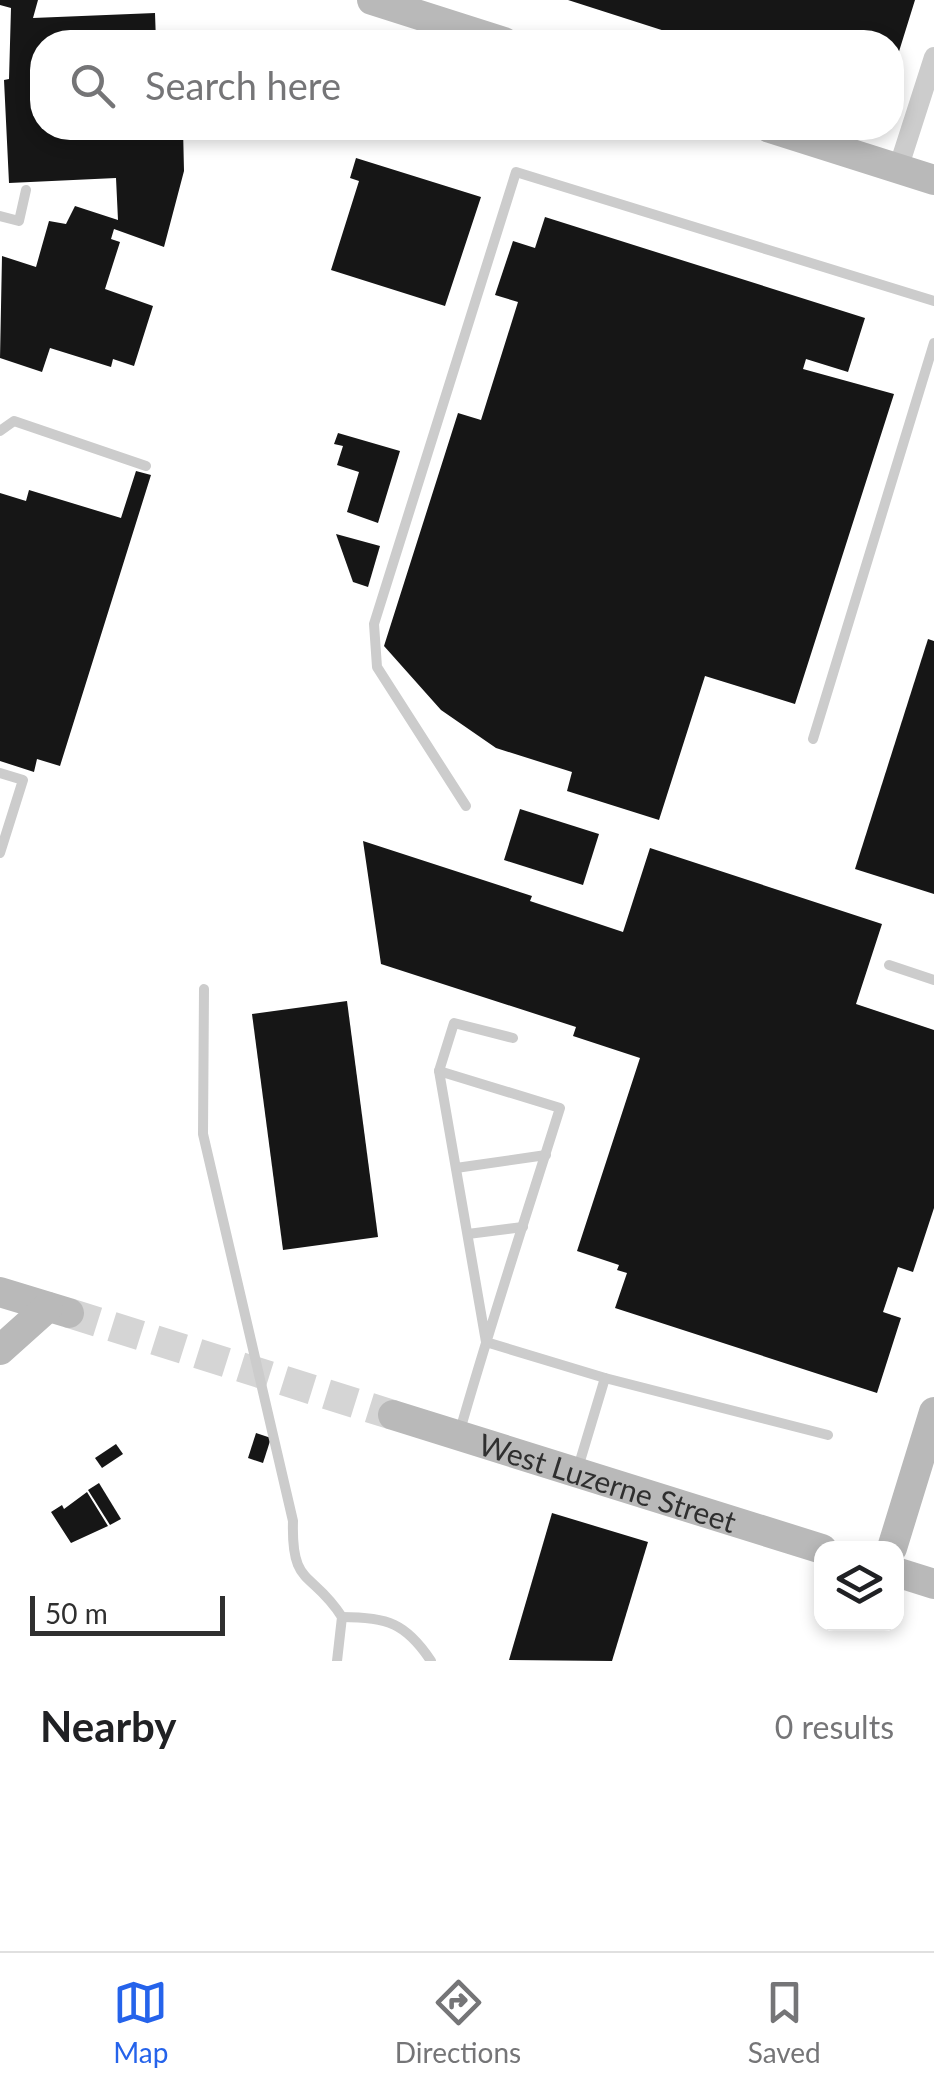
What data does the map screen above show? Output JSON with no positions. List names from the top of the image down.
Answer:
{
  "streets": {
    "street": ["West Luzerne Street"]
  },
  "scale_bar": "50 m",
  "page": {
    "search": "Search here",
    "scale": "50 m",
    "heading": ["Nearby", "0 results"],
    "nav": ["Map", "Directions", "Saved"]
  }
}
